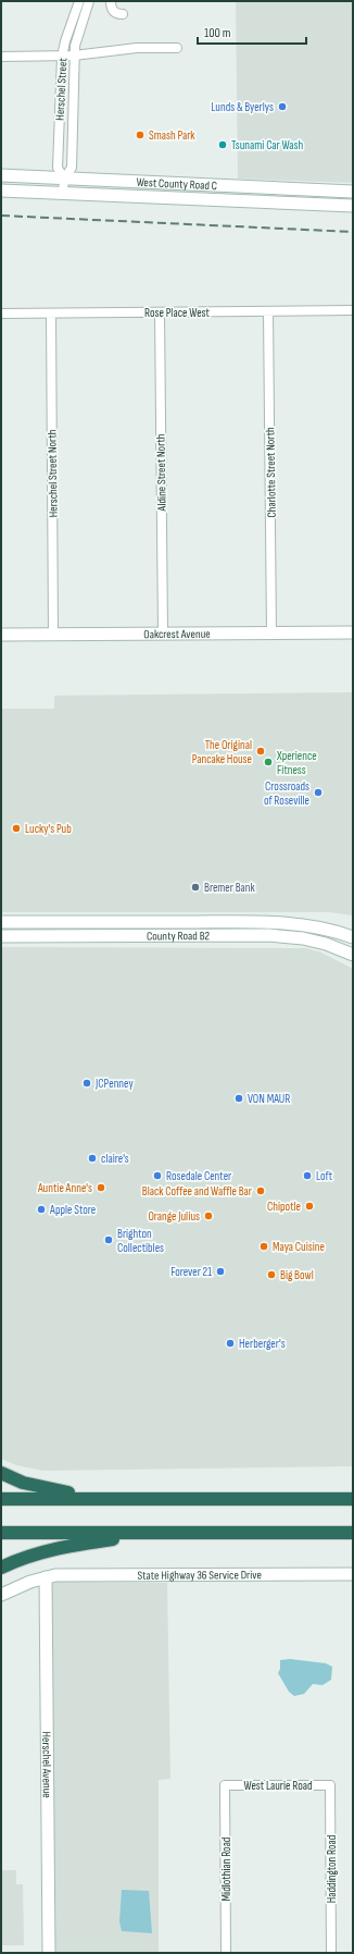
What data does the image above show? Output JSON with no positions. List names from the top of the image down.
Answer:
{
  "streets": {
    "street": [
      "Herschel Street",
      "West County Road C",
      "Rose Place West",
      "Aldine Street North",
      "Charlotte Street North",
      "Herschel Street North",
      "Oakcrest Avenue",
      "County Road B2",
      "State Highway 36 Service Drive",
      "Herschel Avenue",
      "West Laurie Road",
      "Midlothian Road",
      "Haddington Road"
    ]
  },
  "crossings": [
    ["Herschel Street", "West County Road C"],
    ["Rose Place West", "Aldine Street North"],
    ["Rose Place West", "Charlotte Street North"],
    ["Rose Place West", "Herschel Street North"],
    ["Aldine Street North", "Oakcrest Avenue"],
    ["Charlotte Street North", "Oakcrest Avenue"],
    ["Herschel Street North", "Oakcrest Avenue"],
    ["State Highway 36 Service Drive", "Herschel Avenue"],
    ["West Laurie Road", "Midlothian Road"],
    ["West Laurie Road", "Haddington Road"]
  ],
  "places": [
    "Lunds & Byerlys",
    "Smash Park",
    "Tsunami Car Wash",
    "The Original Pancake House",
    "Xperience Fitness",
    "Crossroads of Roseville",
    "Lucky's Pub",
    "Bremer Bank",
    "JCPenney",
    "VON MAUR",
    "claire's",
    "Rosedale Center",
    "Loft",
    "Auntie Anne's",
    "Black Coffee and Waffle Bar",
    "Chipotle",
    "Apple Store",
    "Orange Julius",
    "Brighton Collectibles",
    "Maya Cuisine",
    "Forever 21",
    "Big Bowl",
    "Herberger's"
  ],
  "scale_bar": "100 m"
}
